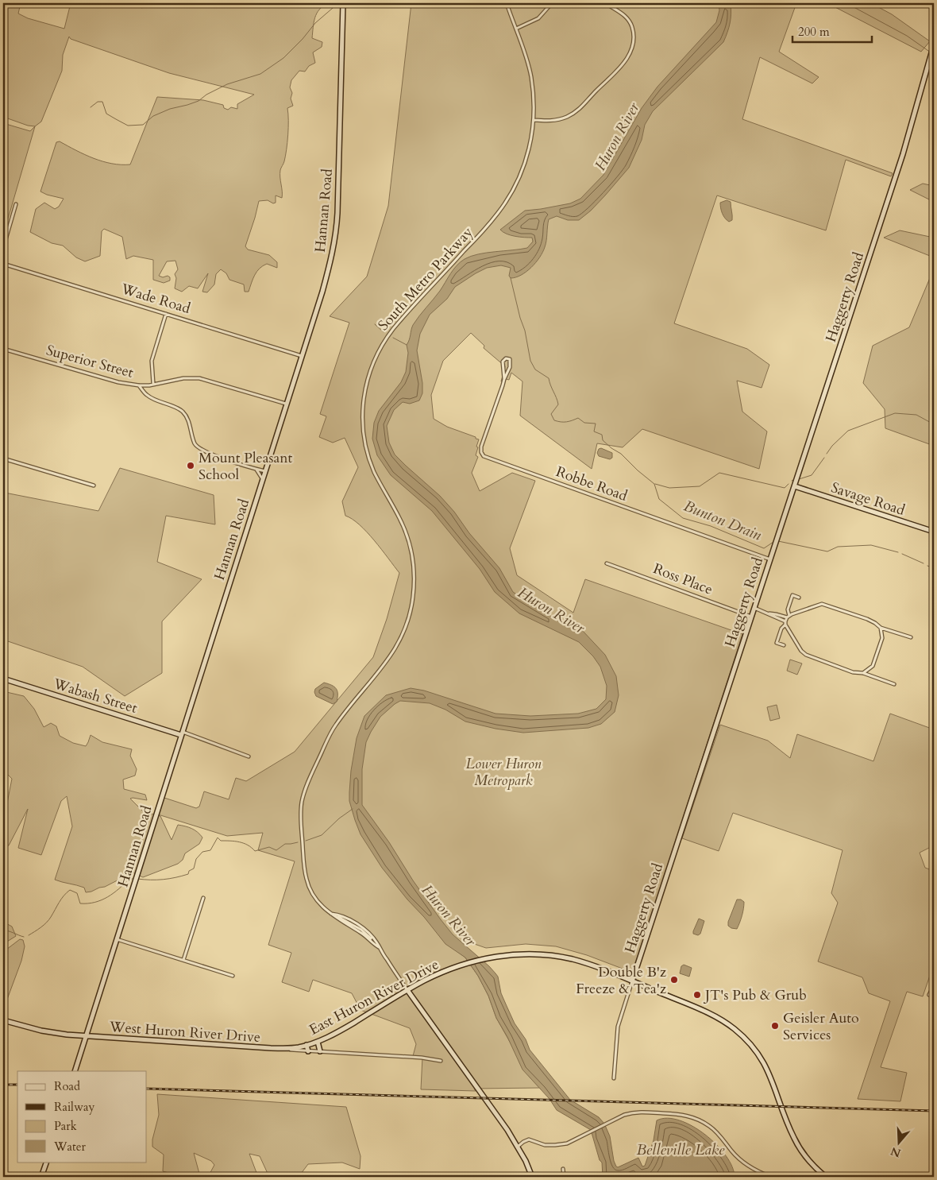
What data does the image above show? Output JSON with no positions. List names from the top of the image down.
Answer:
{
  "streets": {
    "street": [
      "Hannan Road",
      "South Metro Parkway",
      "Haggerty Road",
      "Wade Road",
      "Superior Street",
      "Robbe Road",
      "Savage Road",
      "Ross Place",
      "Wabash Street",
      "East Huron River Drive",
      "West Huron River Drive"
    ]
  },
  "crossings": [
    ["Hannan Road", "Wade Road"],
    ["Hannan Road", "Superior Street"],
    ["Hannan Road", "Wabash Street"],
    ["Hannan Road", "West Huron River Drive"],
    ["South Metro Parkway", "East Huron River Drive"],
    ["Haggerty Road", "Robbe Road"],
    ["Haggerty Road", "Savage Road"],
    ["Haggerty Road", "Ross Place"],
    ["Haggerty Road", "East Huron River Drive"],
    ["East Huron River Drive", "West Huron River Drive"]
  ],
  "water": ["Huron River", "Bunton Drain", "Belleville Lake"],
  "parks": ["Lower Huron Metropark"],
  "places": [
    "Mount Pleasant School",
    "Double B'z Freeze & Tea'z",
    "JT's Pub & Grub",
    "Geisler Auto Services"
  ],
  "legend": [
    "Road",
    "Railway",
    "Park",
    "Water"
  ],
  "scale_bar": "200 m",
  "north": "bottom"
}
